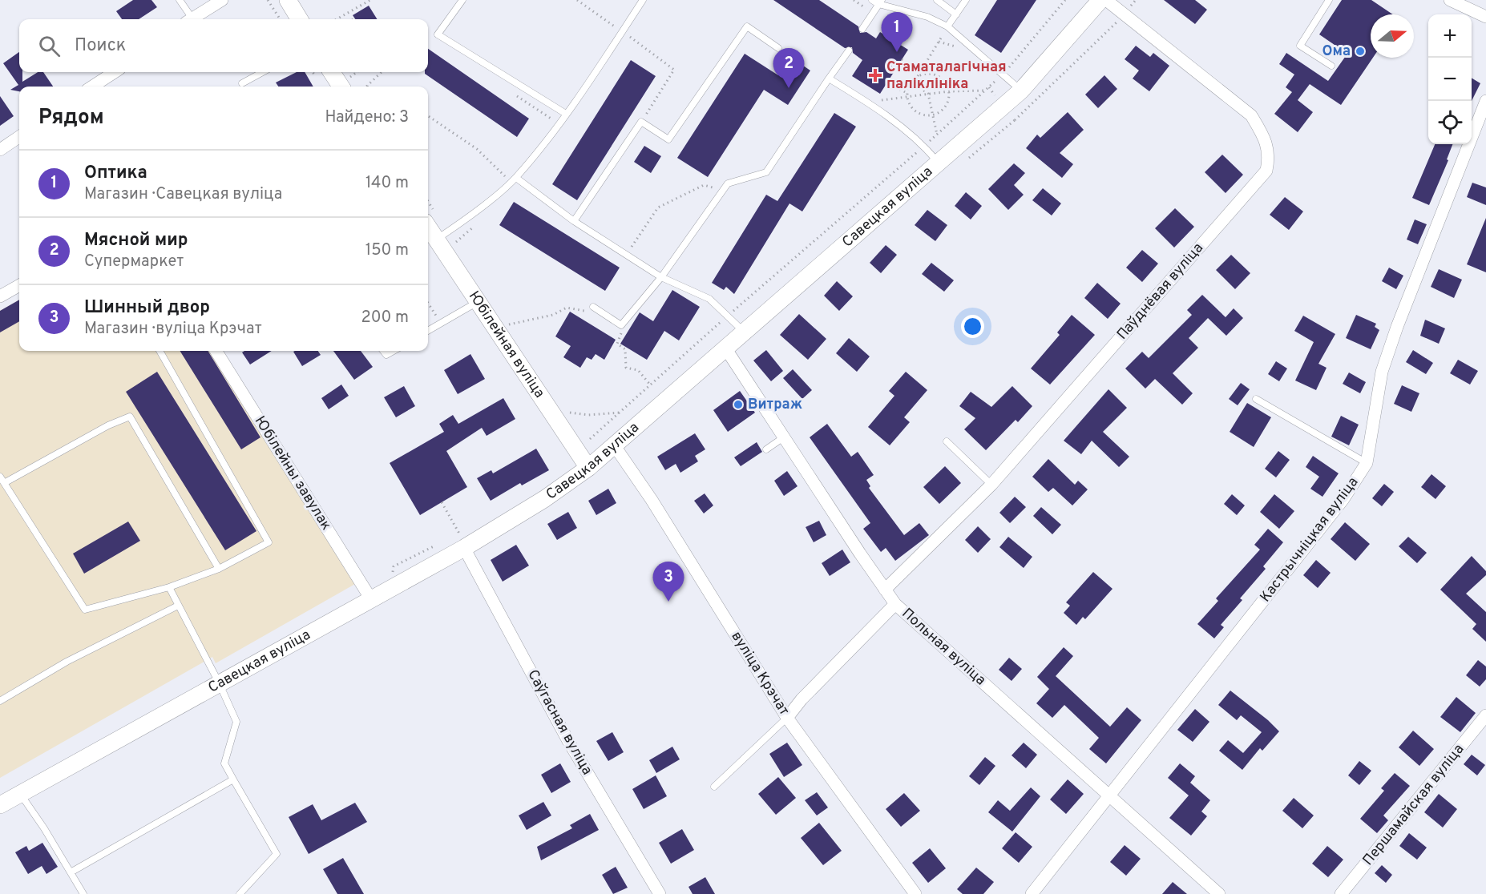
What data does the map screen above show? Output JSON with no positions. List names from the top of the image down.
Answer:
{
  "streets": {
    "street": [
      "Савецкая вуліца",
      "Паўднёвая вуліца",
      "Юбілейная вуліца",
      "Юбілейны завулак",
      "Кастрычніцкая вуліца",
      "Польная вуліца",
      "вуліца Крэчат",
      "Саўгасная вуліца",
      "Першамайская вуліца"
    ]
  },
  "crossings": [
    ["Савецкая вуліца", "Юбілейная вуліца"],
    ["Савецкая вуліца", "Юбілейны завулак"],
    ["Савецкая вуліца", "Польная вуліца"],
    ["Савецкая вуліца", "вуліца Крэчат"],
    ["Савецкая вуліца", "Саўгасная вуліца"],
    ["Паўднёвая вуліца", "Польная вуліца"],
    ["Кастрычніцкая вуліца", "Польная вуліца"]
  ],
  "places": {
    "other": ["Ома", "Витраж"],
    "health": ["Стаматалагічная паліклініка"]
  },
  "north": "right",
  "page": {
    "pins": ["1", "2", "3"],
    "map_buttons": ["+", "−"],
    "search": "Поиск",
    "heading": ["Рядом", "Найдено: 3"],
    "list": [
      {
        "mark": "1",
        "name": "Оптика",
        "note": "Магазин · Савецкая вуліца",
        "value": "140 m"
      },
      {
        "mark": "2",
        "name": "Мясной мир",
        "note": "Супермаркет",
        "value": "150 m"
      },
      {
        "mark": "3",
        "name": "Шинный двор",
        "note": "Магазин · вуліца Крэчат",
        "value": "200 m"
      }
    ]
  }
}
